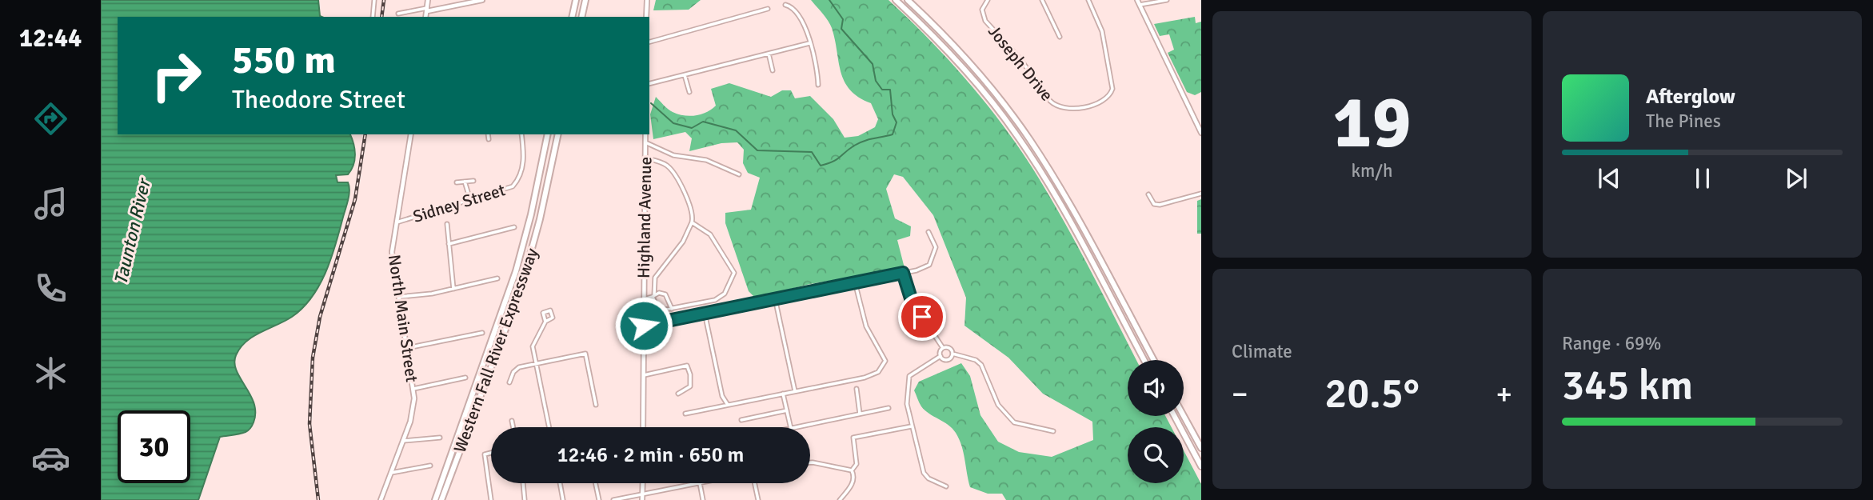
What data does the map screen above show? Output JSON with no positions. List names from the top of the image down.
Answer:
{
  "streets": {
    "highway": ["Western Fall River Expressway"],
    "main road": ["Highland Avenue", "North Main Street"],
    "street": ["Joseph Drive", "Sidney Street"]
  },
  "crossings": [
    ["Sidney Street", "North Main Street"]
  ],
  "water": ["Taunton River"],
  "page": {
    "tabs": "12:44",
    "tile": [
      ["19", "km/h"],
      "Climate",
      ["Range · 69%", "345 km"]
    ],
    "turn": ["550 m", "Theodore Street"],
    "song": ["Afterglow", "The Pines"],
    "heat": ["−", "20.5°", "+"],
    "limit": "30",
    "trip": "12:46 · 2 min · 650 m"
  }
}
